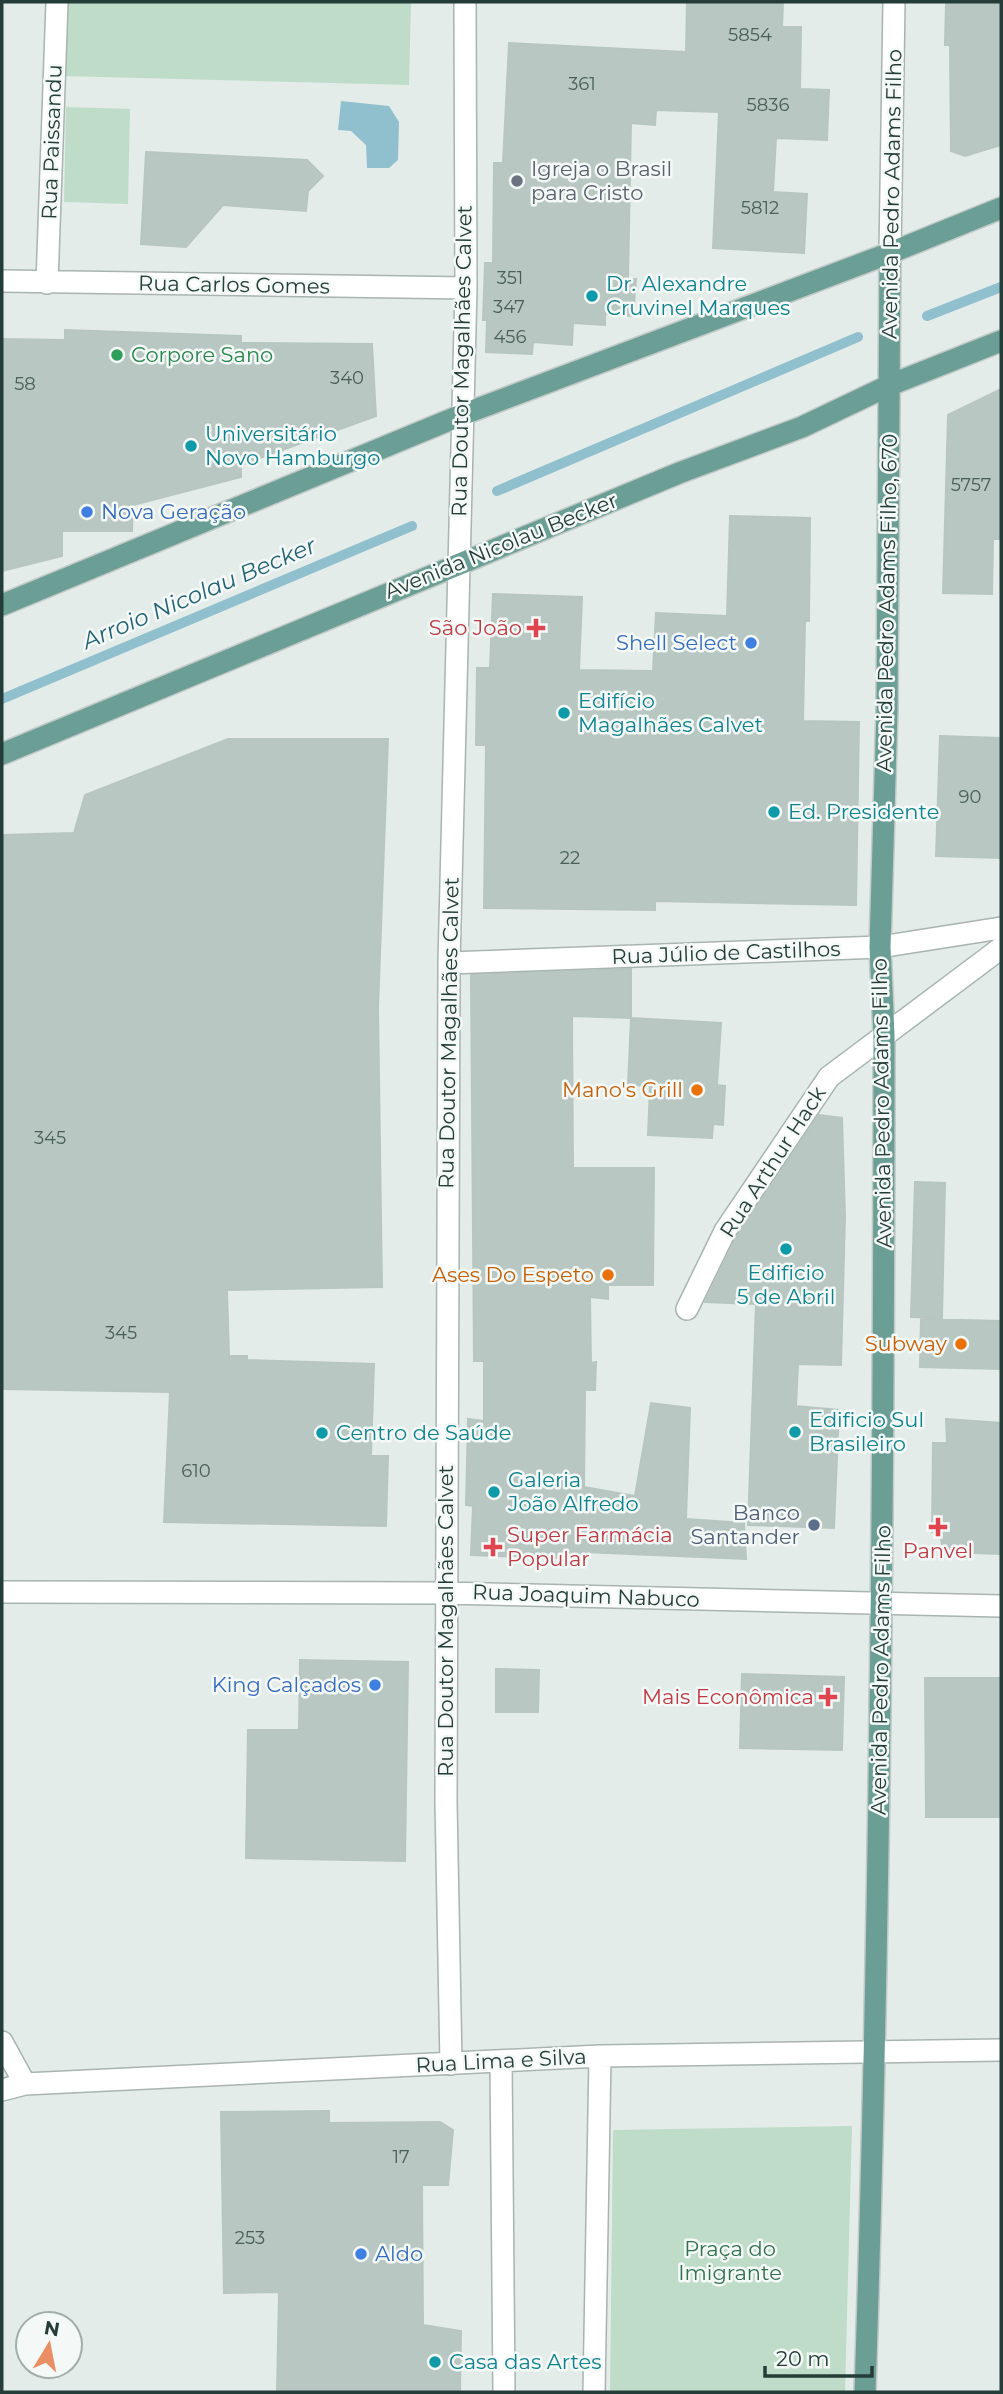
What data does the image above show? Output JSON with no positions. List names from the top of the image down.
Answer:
{
  "streets": {
    "main road": ["Avenida Pedro Adams Filho", "Avenida Nicolau Becker", "Avenida Pedro Adams Filho, 670"],
    "street": [
      "Rua Paissandu",
      "Rua Carlos Gomes",
      "Rua Doutor Magalhães Calvet",
      "Rua Júlio de Castilhos",
      "Rua Arthur Hack",
      "Rua Joaquim Nabuco",
      "Rua Lima e Silva"
    ]
  },
  "crossings": [
    ["Rua Paissandu", "Rua Carlos Gomes"],
    ["Avenida Pedro Adams Filho", "Avenida Nicolau Becker"],
    ["Avenida Pedro Adams Filho", "Avenida Pedro Adams Filho, 670"],
    ["Avenida Pedro Adams Filho", "Rua Júlio de Castilhos"],
    ["Avenida Pedro Adams Filho", "Rua Arthur Hack"],
    ["Avenida Pedro Adams Filho", "Rua Joaquim Nabuco"],
    ["Avenida Pedro Adams Filho", "Rua Lima e Silva"],
    ["Rua Carlos Gomes", "Rua Doutor Magalhães Calvet"],
    ["Rua Doutor Magalhães Calvet", "Avenida Nicolau Becker"],
    ["Rua Doutor Magalhães Calvet", "Rua Júlio de Castilhos"],
    ["Rua Doutor Magalhães Calvet", "Rua Joaquim Nabuco"],
    ["Rua Doutor Magalhães Calvet", "Rua Lima e Silva"],
    ["Avenida Nicolau Becker", "Avenida Pedro Adams Filho, 670"],
    ["Avenida Pedro Adams Filho, 670", "Rua Júlio de Castilhos"]
  ],
  "water": ["Arroio Nicolau Becker"],
  "parks": ["Praça do Imigrante"],
  "places": {
    "other": [
      "Igreja o Brasil para Cristo",
      "Dr. Alexandre Cruvinel Marques",
      "Corpore Sano",
      "Universitário Novo Hamburgo",
      "Nova Geração",
      "Shell Select",
      "Edifício Magalhães Calvet",
      "Ed. Presidente",
      "Mano's Grill",
      "Edificio 5 de Abril",
      "Ases Do Espeto",
      "Subway",
      "Edificio Sul Brasileiro",
      "Centro de Saúde",
      "Galeria João Alfredo",
      "Banco Santander",
      "King Calçados",
      "Aldo",
      "Casa das Artes"
    ],
    "health": [
      "São João",
      "Panvel",
      "Super Farmácia Popular",
      "Mais Econômica"
    ]
  },
  "house_numbers": [
    "5854",
    "361",
    "5836",
    "5812",
    "351",
    "347",
    "456",
    "340",
    "58",
    "5757",
    "90",
    "22",
    "345",
    "345",
    "610",
    "17",
    "253"
  ],
  "scale_bar": "20 m",
  "north": "top"
}
